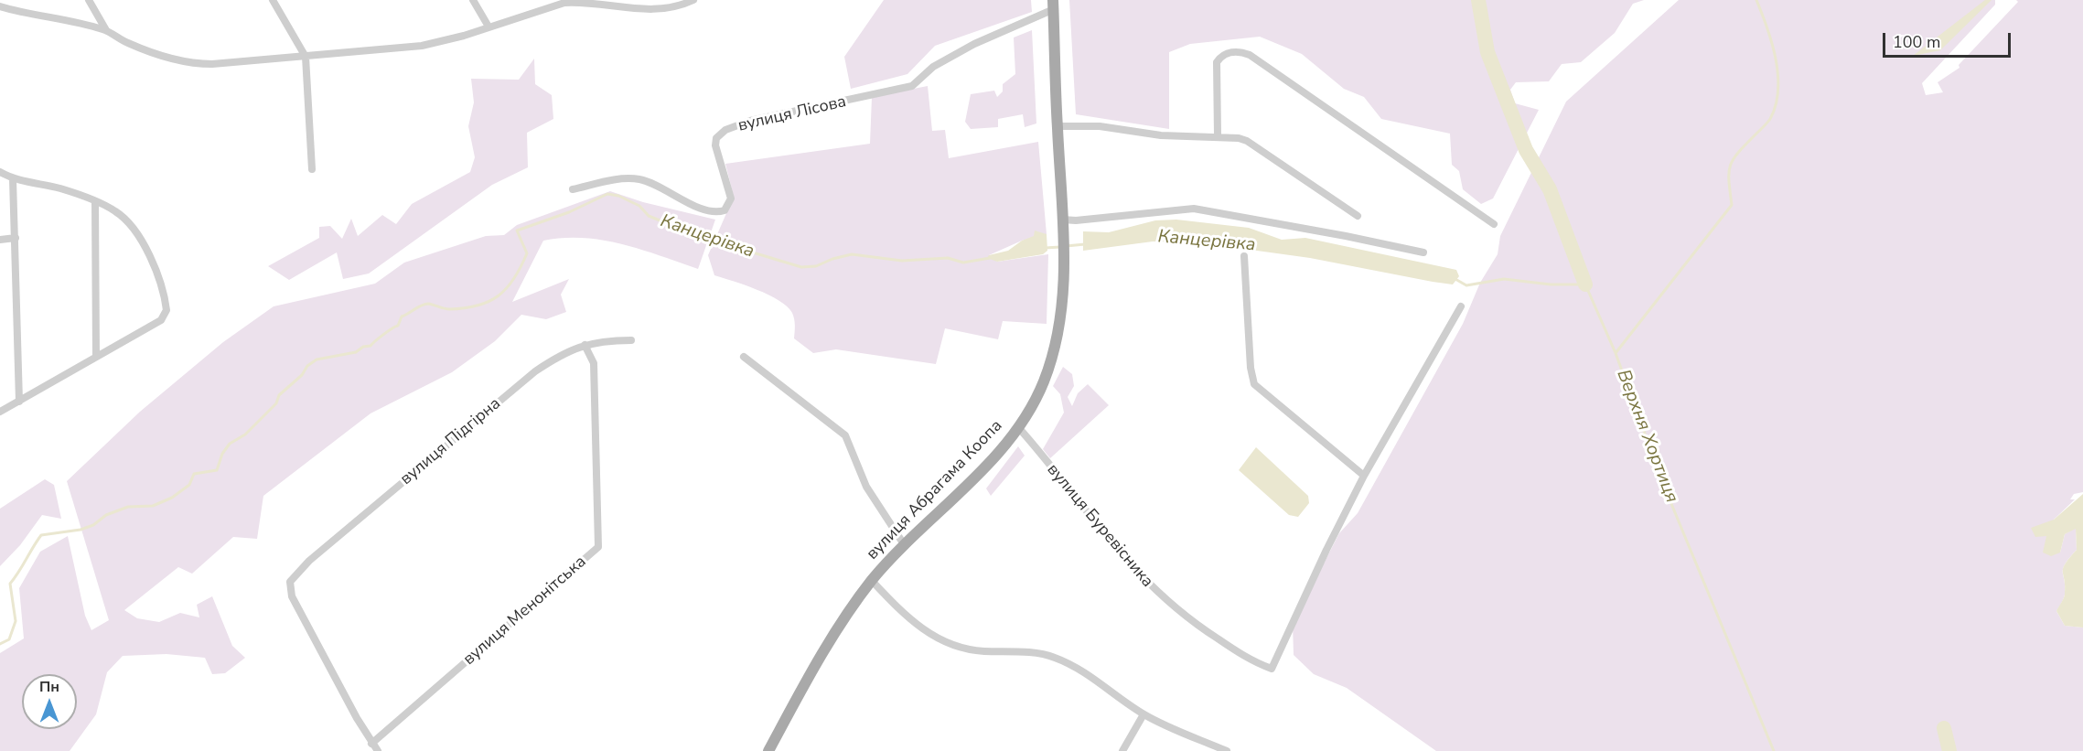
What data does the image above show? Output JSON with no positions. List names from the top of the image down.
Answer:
{
  "streets": {
    "main road": ["вулиця Абрагама Коопа"],
    "street": [
      "вулиця Лісова",
      "вулиця Підгірна",
      "вулиця Буревісника",
      "вулиця Менонітська"
    ]
  },
  "crossings": [
    ["вулиця Лісова", "вулиця Абрагама Коопа"],
    ["вулиця Підгірна", "вулиця Менонітська"],
    ["вулиця Абрагама Коопа", "вулиця Буревісника"]
  ],
  "water": ["Канцерівка", "Верхня Хортиця"],
  "scale_bar": "100 m",
  "north": "top"
}
